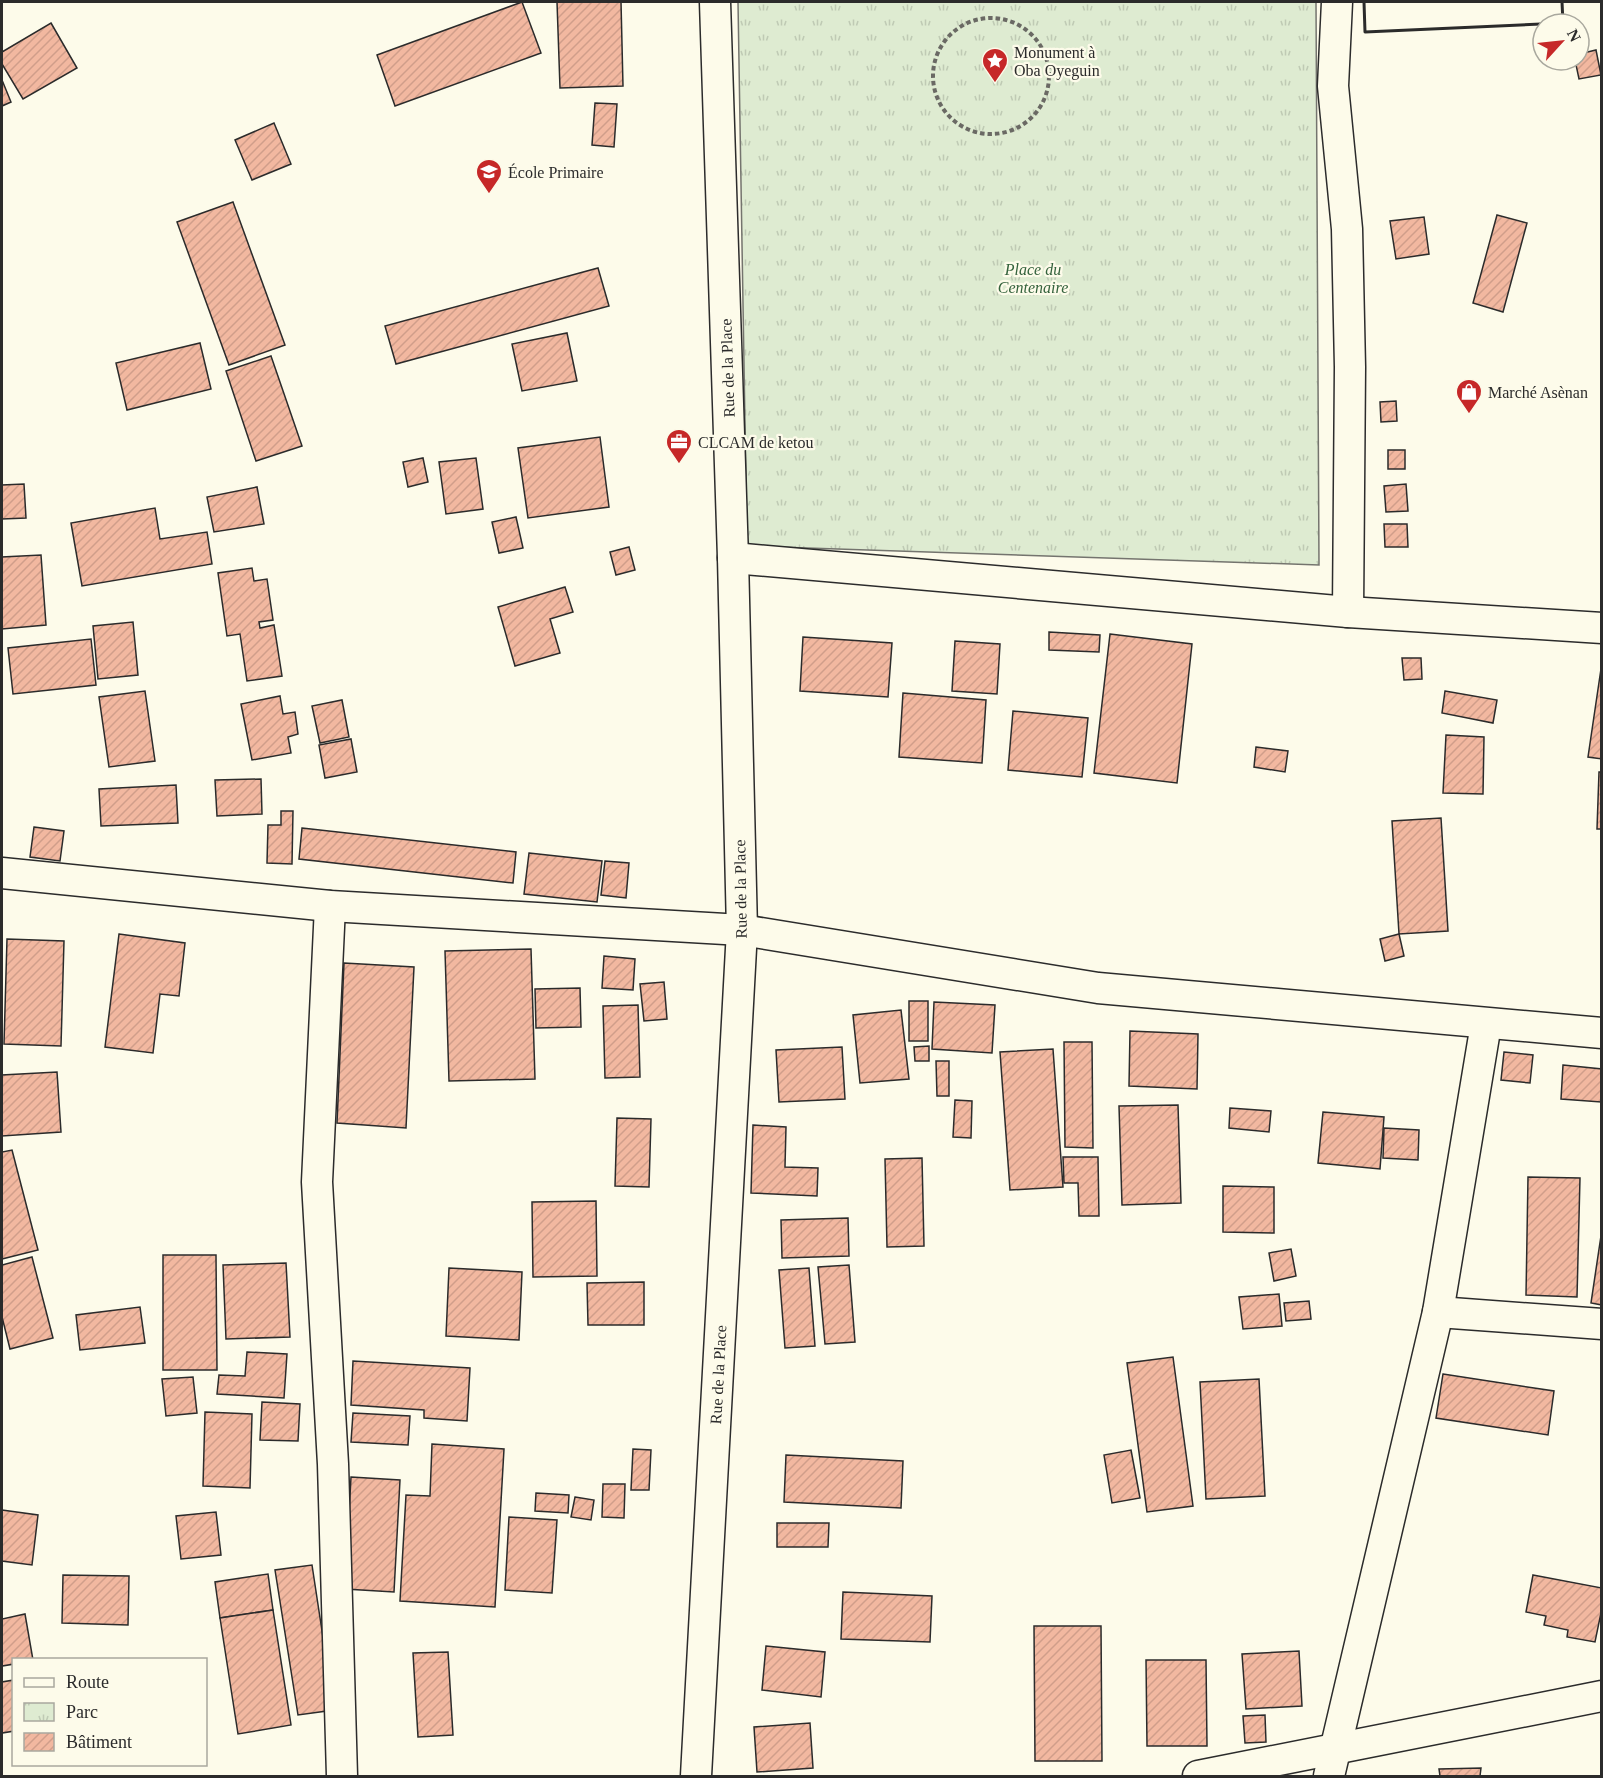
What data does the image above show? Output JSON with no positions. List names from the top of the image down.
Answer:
{
  "streets": {
    "street": ["Rue de la Place"]
  },
  "parks": ["Place du Centenaire"],
  "places": {
    "place": ["Monument à Oba Oyeguin"],
    "school or university": ["École Primaire"],
    "shop": ["Marché Asènan"],
    "office": ["CLCAM de ketou"]
  },
  "legend": ["Route", "Parc", "Bâtiment"],
  "north": "top right"
}
